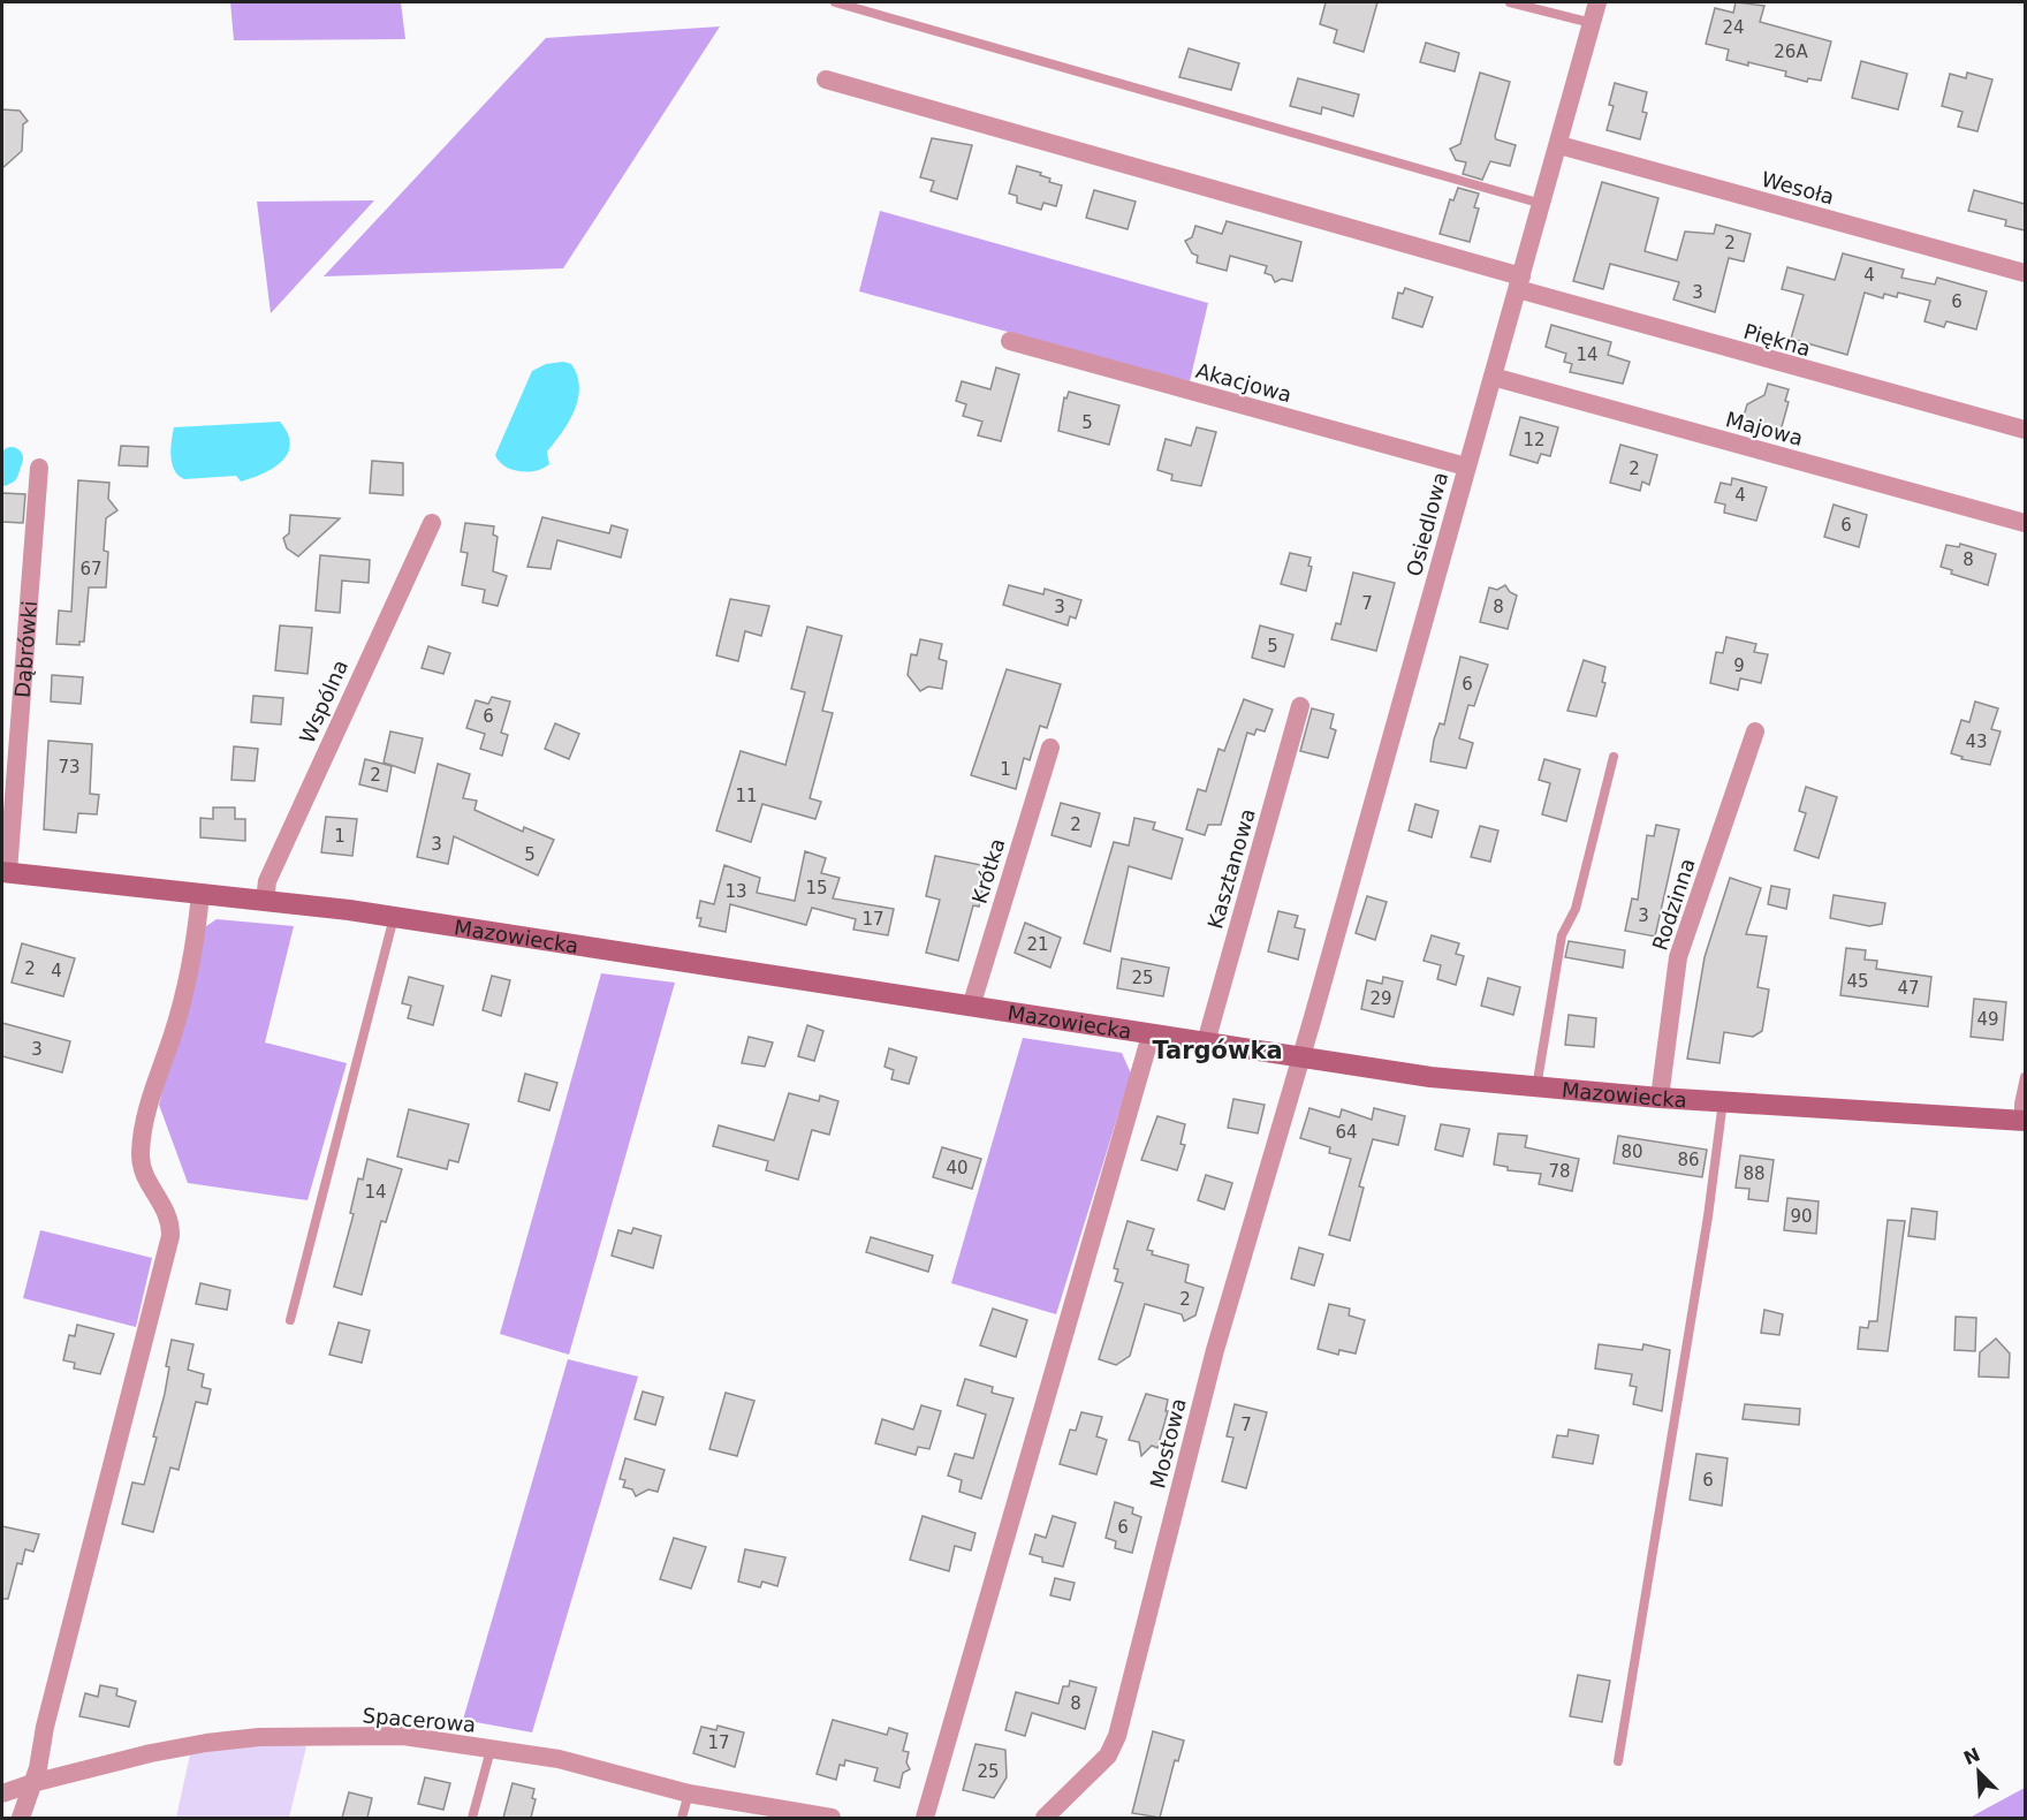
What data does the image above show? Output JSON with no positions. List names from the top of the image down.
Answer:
{
  "streets": {
    "street": [
      "Wesoła",
      "Piękna",
      "Akacjowa",
      "Majowa",
      "Osiedlowa",
      "Dąbrówki",
      "Wspólna",
      "Kasztanowa",
      "Krótka",
      "Rodzinna",
      "Mazowiecka",
      "Mostowa",
      "Spacerowa"
    ]
  },
  "crossings": [
    ["Wesoła", "Osiedlowa"],
    ["Piękna", "Osiedlowa"],
    ["Akacjowa", "Osiedlowa"],
    ["Majowa", "Osiedlowa"],
    ["Osiedlowa", "Mazowiecka"],
    ["Osiedlowa", "Mostowa"],
    ["Dąbrówki", "Wspólna"],
    ["Dąbrówki", "Mazowiecka"],
    ["Wspólna", "Mazowiecka"],
    ["Kasztanowa", "Mazowiecka"],
    ["Krótka", "Mazowiecka"],
    ["Rodzinna", "Mazowiecka"],
    ["Mazowiecka", "Mostowa"]
  ],
  "districts": ["Targówka"],
  "house_numbers": [
    "24",
    "26A",
    "2",
    "4",
    "3",
    "6",
    "14",
    "5",
    "12",
    "2",
    "4",
    "6",
    "8",
    "67",
    "7",
    "3",
    "8",
    "5",
    "9",
    "6",
    "6",
    "43",
    "73",
    "1",
    "2",
    "11",
    "2",
    "1",
    "3",
    "5",
    "15",
    "13",
    "3",
    "17",
    "21",
    "2",
    "4",
    "25",
    "45",
    "47",
    "29",
    "49",
    "3",
    "64",
    "80",
    "86",
    "40",
    "78",
    "88",
    "14",
    "90",
    "2",
    "7",
    "6",
    "6",
    "8",
    "17",
    "25"
  ],
  "north": "top left"
}
